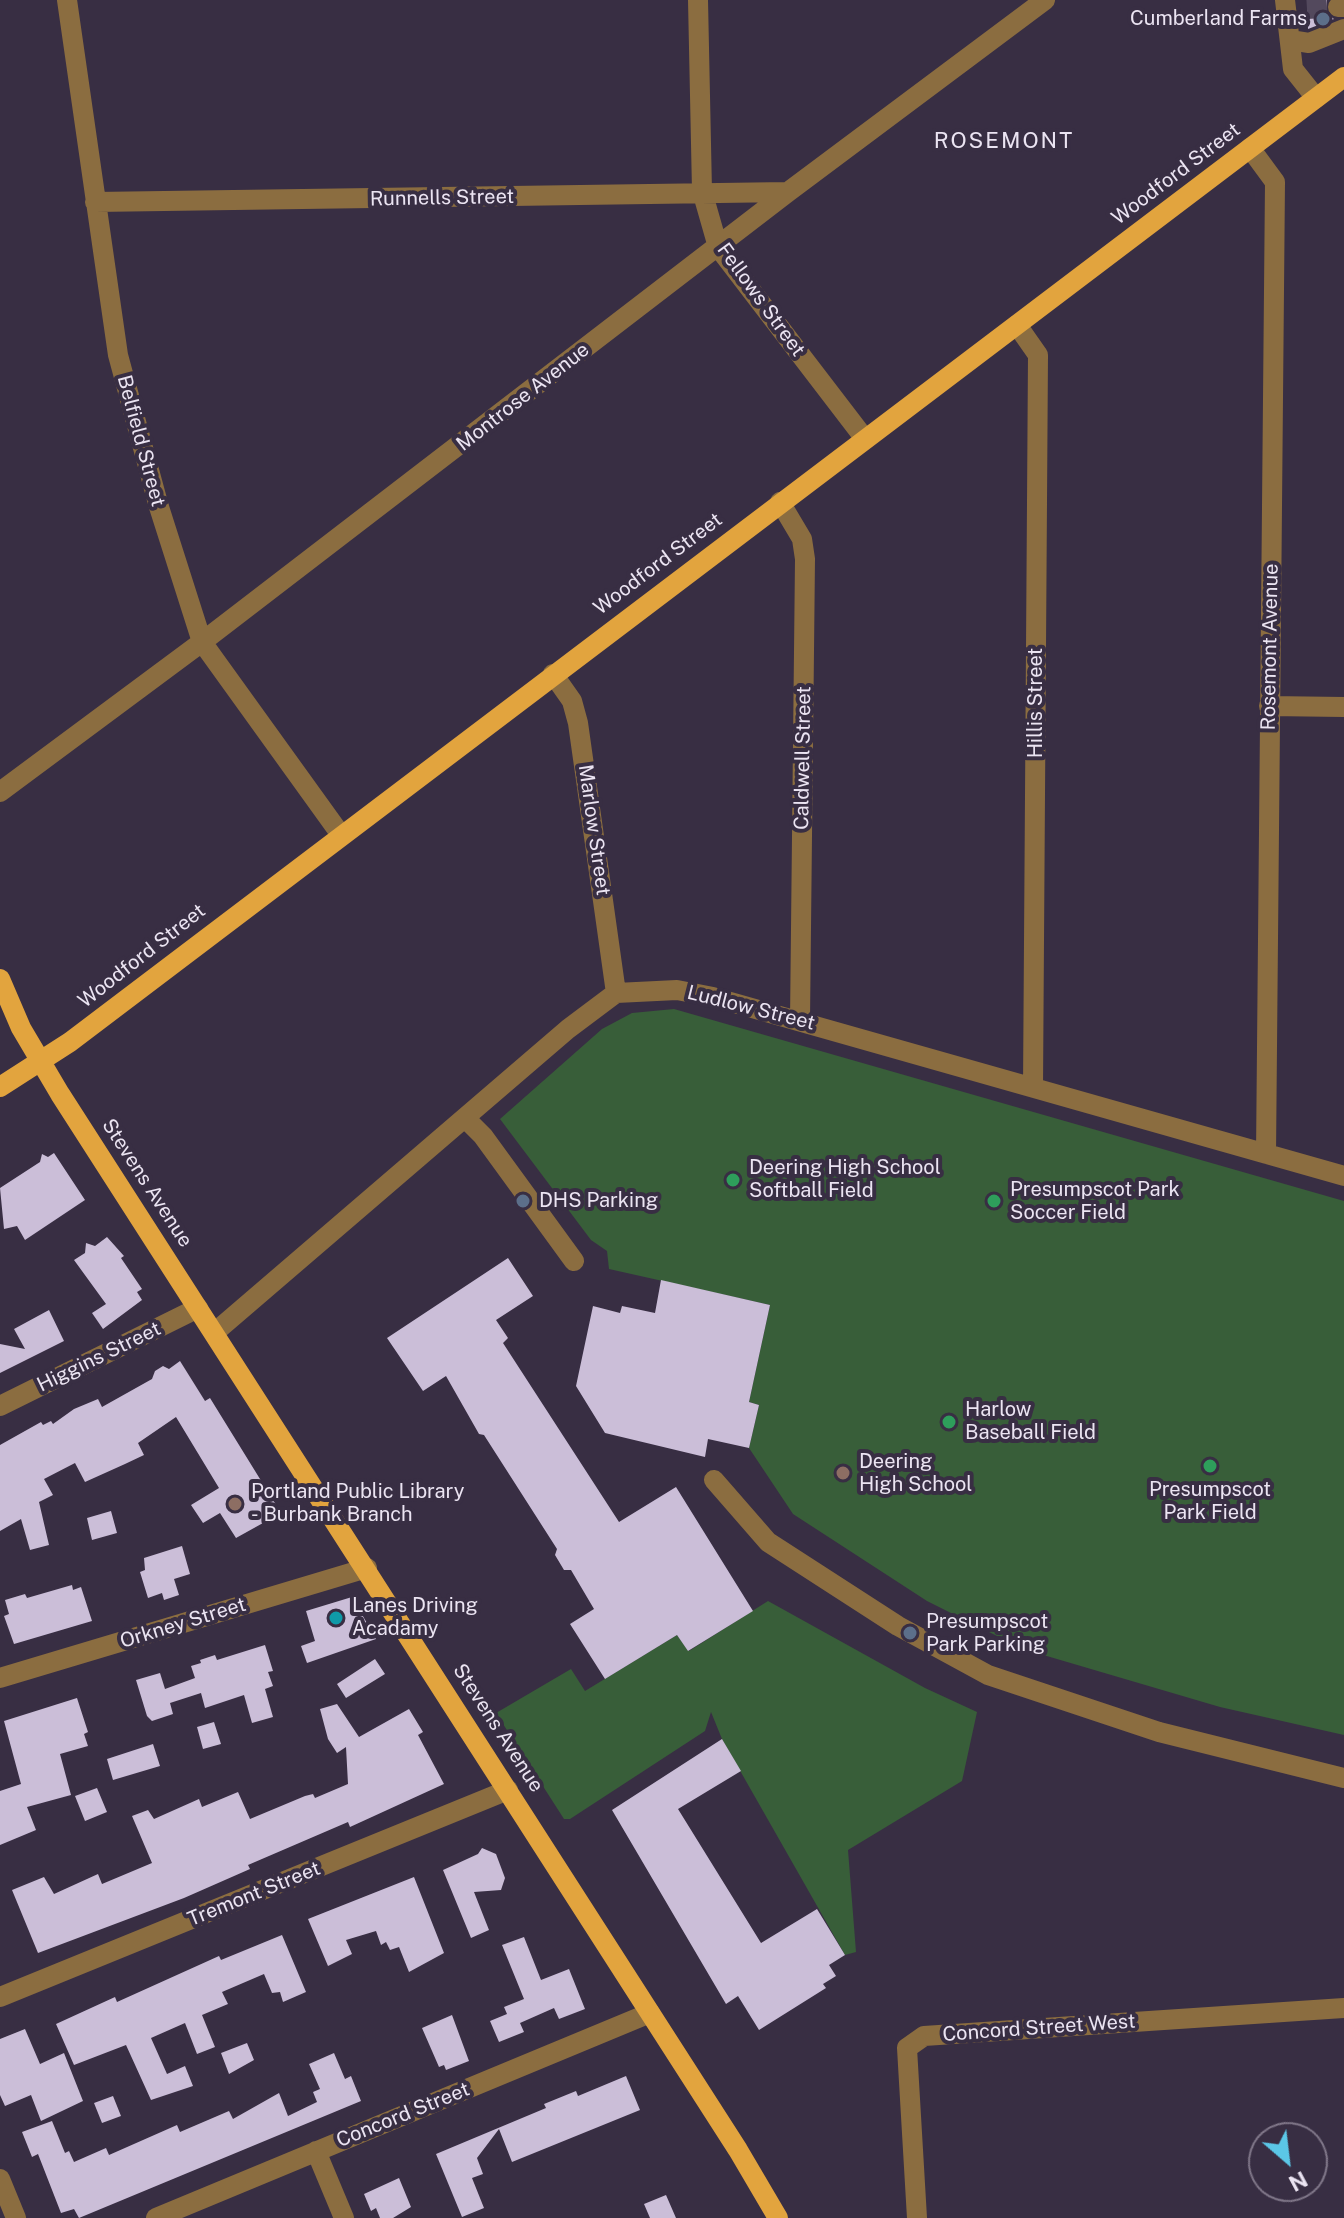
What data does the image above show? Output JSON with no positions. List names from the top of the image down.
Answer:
{
  "streets": {
    "main road": ["Woodford Street", "Stevens Avenue"],
    "street": [
      "Runnells Street",
      "Fellows Street",
      "Montrose Avenue",
      "Belfield Street",
      "Rosemont Avenue",
      "Hillis Street",
      "Caldwell Street",
      "Marlow Street",
      "Ludlow Street",
      "Higgins Street",
      "Orkney Street",
      "Tremont Street",
      "Concord Street West",
      "Concord Street"
    ]
  },
  "crossings": [
    ["Woodford Street", "Fellows Street"],
    ["Woodford Street", "Belfield Street"],
    ["Woodford Street", "Rosemont Avenue"],
    ["Woodford Street", "Hillis Street"],
    ["Woodford Street", "Caldwell Street"],
    ["Woodford Street", "Marlow Street"],
    ["Woodford Street", "Stevens Avenue"],
    ["Runnells Street", "Fellows Street"],
    ["Runnells Street", "Montrose Avenue"],
    ["Runnells Street", "Belfield Street"],
    ["Fellows Street", "Montrose Avenue"],
    ["Montrose Avenue", "Belfield Street"],
    ["Rosemont Avenue", "Ludlow Street"],
    ["Hillis Street", "Ludlow Street"],
    ["Caldwell Street", "Ludlow Street"],
    ["Marlow Street", "Ludlow Street"],
    ["Stevens Avenue", "Higgins Street"],
    ["Stevens Avenue", "Orkney Street"],
    ["Stevens Avenue", "Tremont Street"],
    ["Stevens Avenue", "Concord Street"]
  ],
  "districts": ["ROSEMONT"],
  "places": [
    "Cumberland Farms",
    "Deering High School Softball Field",
    "DHS Parking",
    "Presumpscot Park Soccer Field",
    "Harlow Baseball Field",
    "Presumpscot Park Field",
    "Deering High School",
    "Portland Public Library - Burbank Branch",
    "Lanes Driving Acadamy",
    "Presumpscot Park Parking"
  ],
  "north": "bottom right"
}
